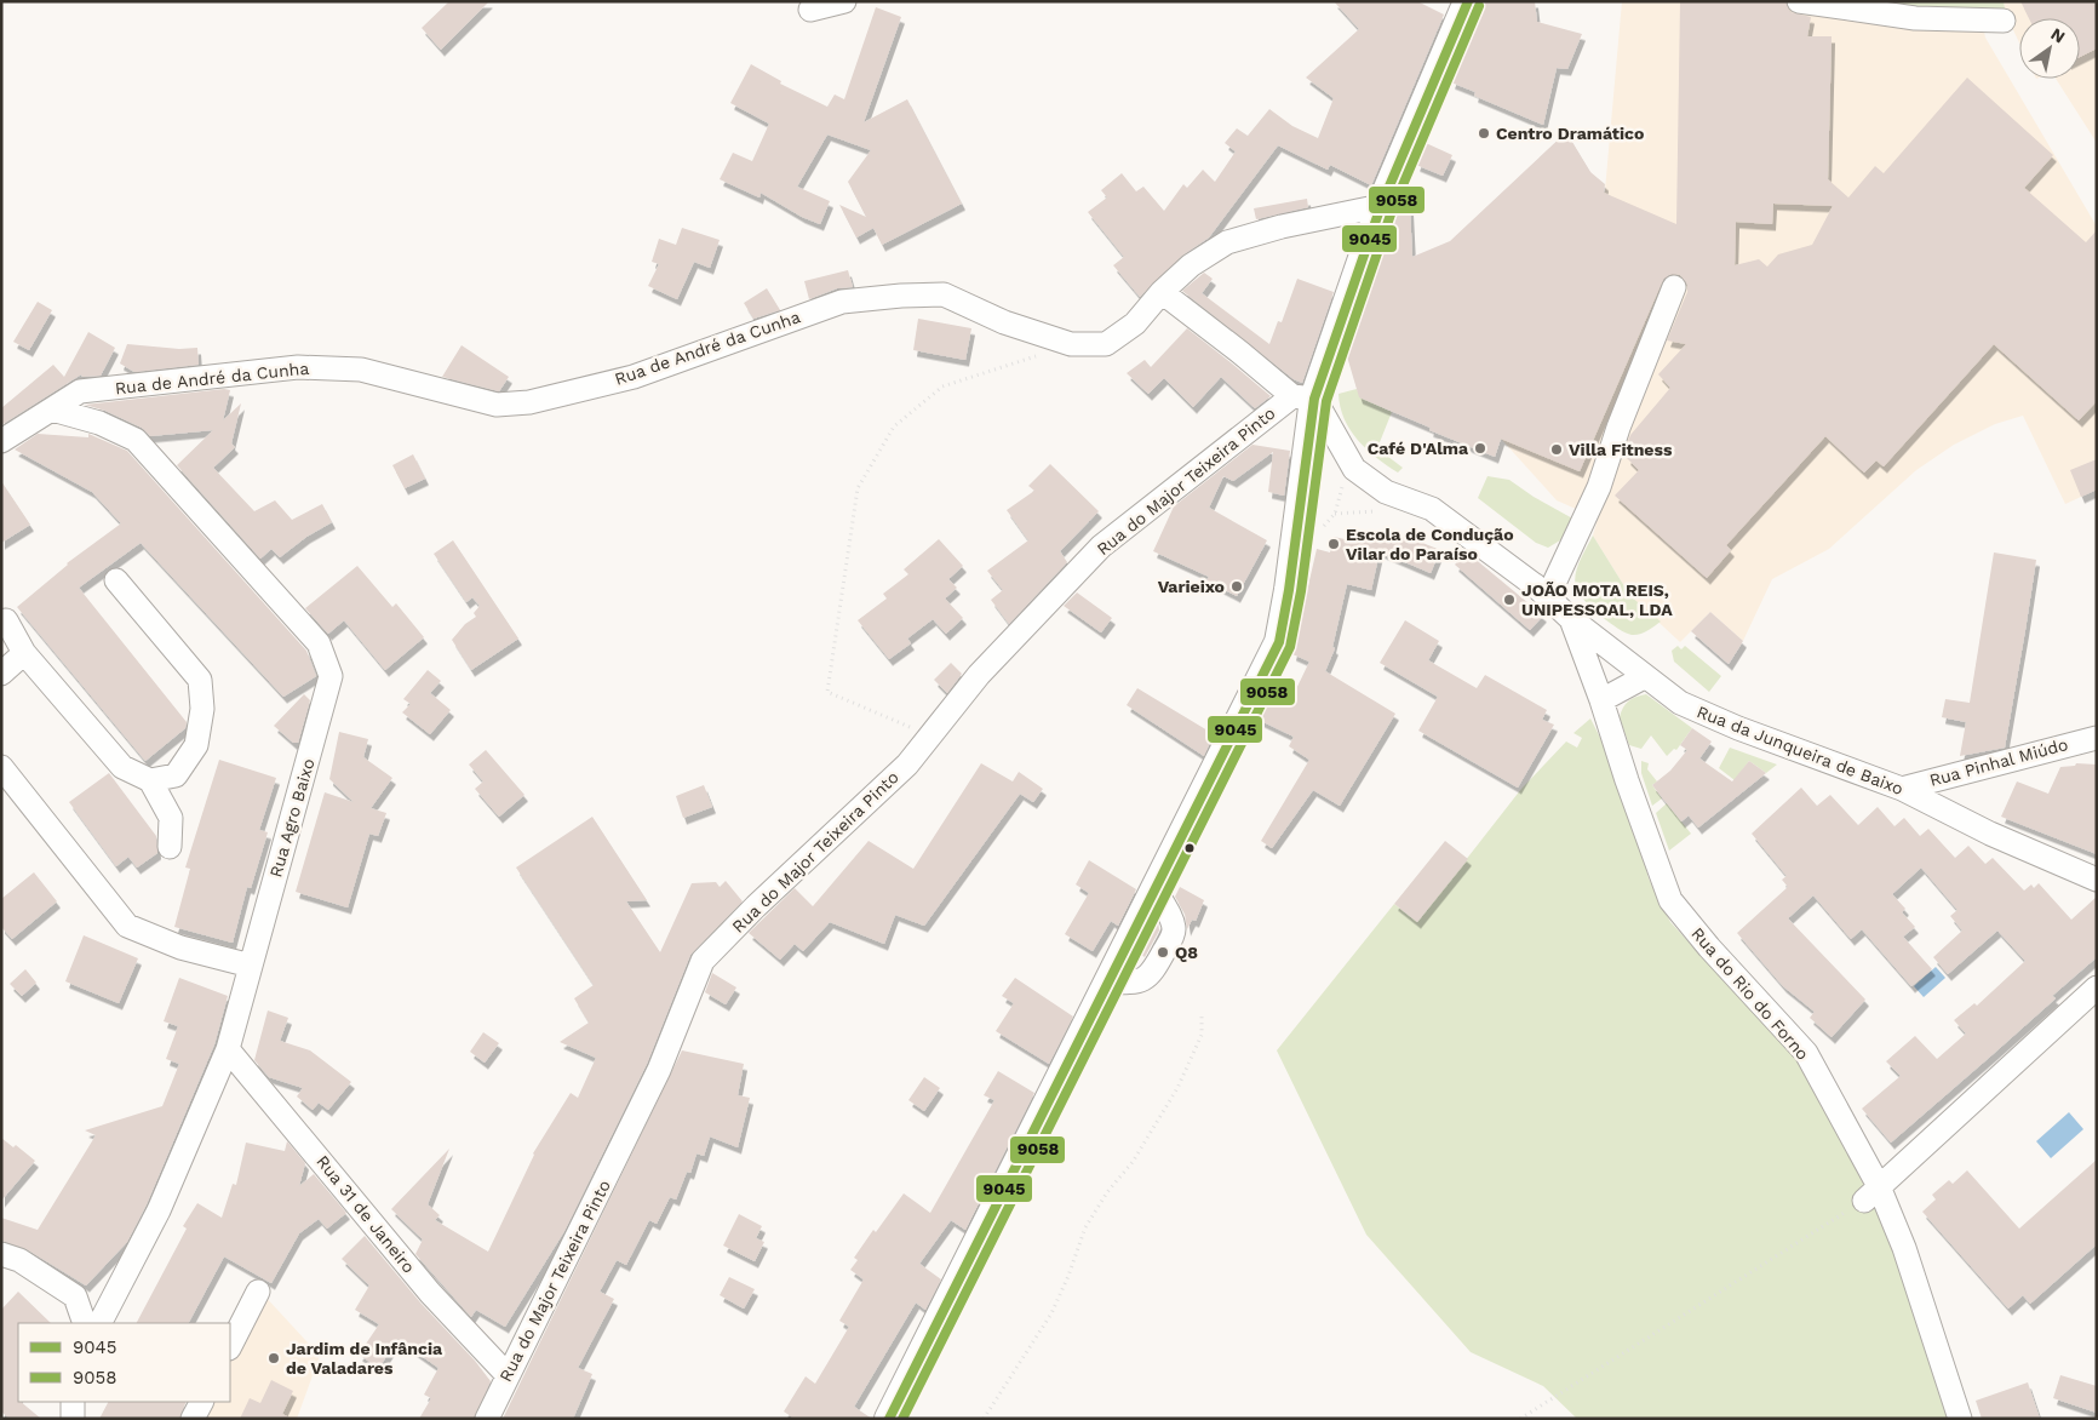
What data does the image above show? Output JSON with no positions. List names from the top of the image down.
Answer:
{
  "streets": {
    "street": [
      "Rua de André da Cunha",
      "Rua do Major Teixeira Pinto",
      "Rua da Junqueira de Baixo",
      "Rua Pinhal Miúdo",
      "Rua Agro Baixo",
      "Rua do Rio do Forno",
      "Rua 31 de Janeiro"
    ]
  },
  "crossings": [
    ["Rua de André da Cunha", "Rua da Junqueira de Baixo"],
    ["Rua de André da Cunha", "Rua Agro Baixo"],
    ["Rua do Major Teixeira Pinto", "Rua da Junqueira de Baixo"],
    ["Rua do Major Teixeira Pinto", "Rua 31 de Janeiro"],
    ["Rua da Junqueira de Baixo", "Rua Pinhal Miúdo"],
    ["Rua da Junqueira de Baixo", "Rua do Rio do Forno"],
    ["Rua Agro Baixo", "Rua 31 de Janeiro"]
  ],
  "places": [
    "Centro Dramático",
    "Café D'Alma",
    "Villa Fitness",
    "Escola de Condução Vilar do Paraíso",
    "Varieixo",
    "JOÃO MOTA REIS, UNIPESSOAL, LDA",
    "Q8",
    "Jardim de Infância de Valadares"
  ],
  "lines": ["transit line 9045", "transit line 9058"],
  "legend": ["9045", "9058"],
  "north": "top right"
}
